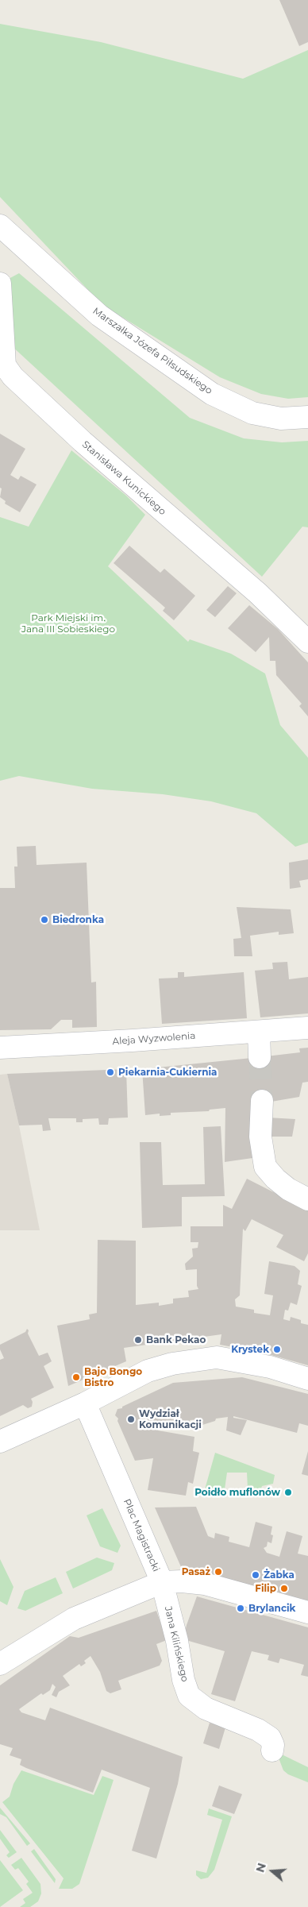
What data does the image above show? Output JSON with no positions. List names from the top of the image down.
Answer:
{
  "streets": {
    "street": [
      "Marszałka Józefa Piłsudskiego",
      "Stanisława Kunickiego",
      "Aleja Wyzwolenia",
      "Plac Magistracki",
      "Jana Kilińskiego"
    ]
  },
  "crossings": [
    ["Plac Magistracki", "Jana Kilińskiego"]
  ],
  "parks": ["Park Miejski im. Jana III Sobieskiego"],
  "places": [
    "Biedronka",
    "Piekarnia-Cukiernia",
    "Bank Pekao",
    "Krystek",
    "Bajo Bongo Bistro",
    "Wydział Komunikacji",
    "Poidło muflonów",
    "Pasaż",
    "Żabka",
    "Filip",
    "Brylancik"
  ],
  "north": "left"
}
